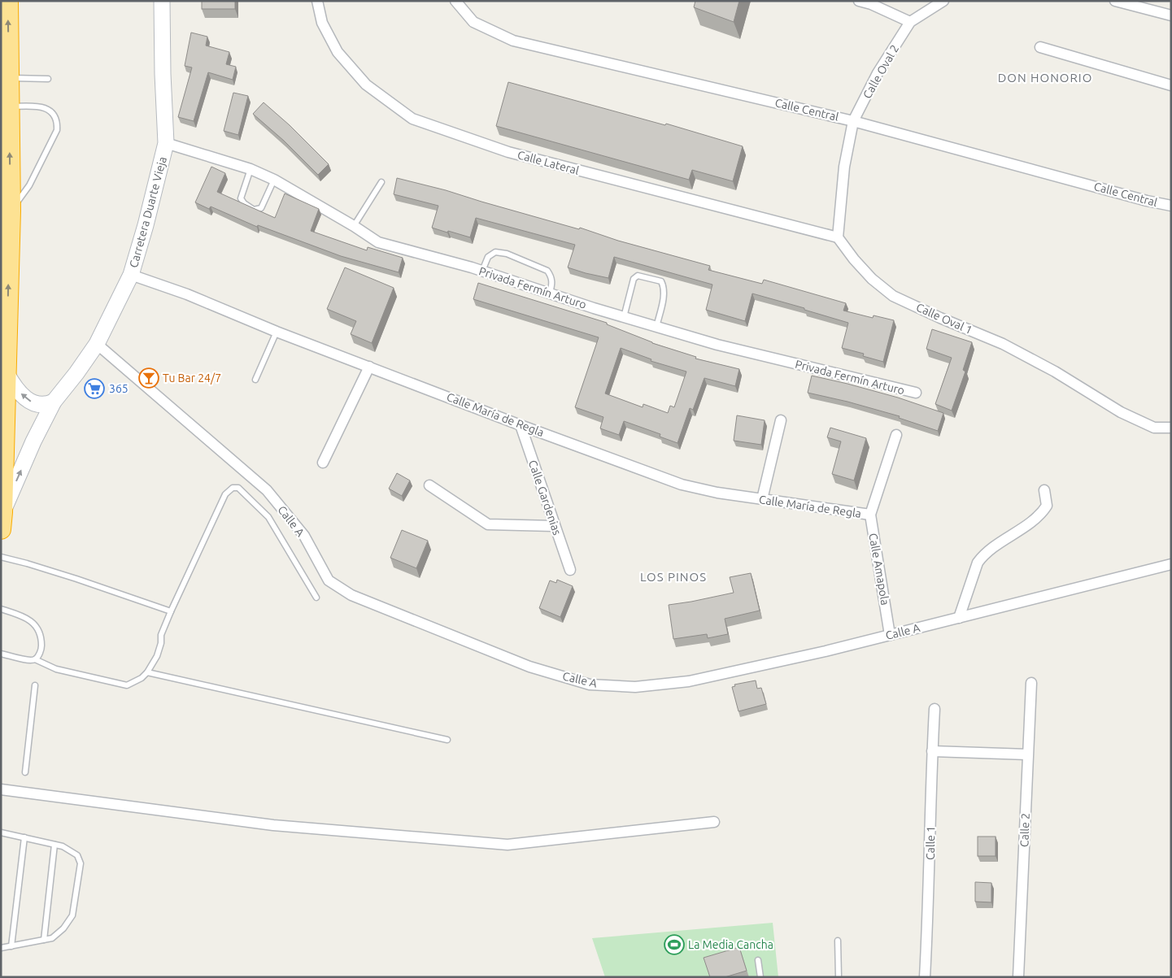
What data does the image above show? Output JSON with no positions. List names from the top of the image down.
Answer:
{
  "streets": {
    "main road": ["Carretera Duarte Vieja"],
    "street": [
      "Calle Oval 2",
      "Calle Central",
      "Calle Lateral",
      "Privada Fermín Arturo",
      "Calle Oval 1",
      "Calle María de Regla",
      "Calle Gardenias",
      "Calle A",
      "Calle Amapola",
      "Calle 2",
      "Calle 1"
    ]
  },
  "crossings": [
    ["Calle Oval 2", "Calle Central"],
    ["Calle Lateral", "Calle Oval 1"],
    ["Carretera Duarte Vieja", "Privada Fermín Arturo"],
    ["Carretera Duarte Vieja", "Calle María de Regla"],
    ["Carretera Duarte Vieja", "Calle A"],
    ["Calle María de Regla", "Calle Gardenias"],
    ["Calle María de Regla", "Calle Amapola"],
    ["Calle A", "Calle Amapola"]
  ],
  "districts": ["DON HONORIO", "LOS PINOS"],
  "places": {
    "bar": ["Tu Bar 24/7"],
    "supermarket": ["365"],
    "sports": ["La Media Cancha"]
  }
}
